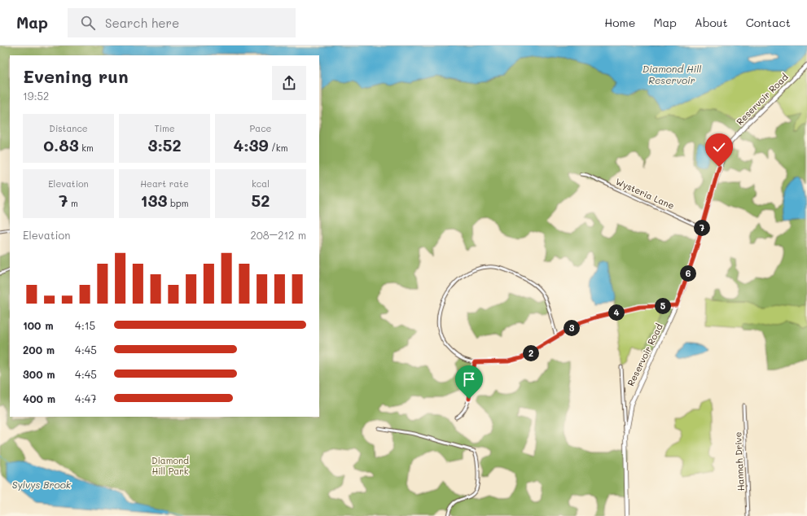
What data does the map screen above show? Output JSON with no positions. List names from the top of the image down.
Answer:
{
  "streets": {
    "street": ["Reservoir Road", "Wysteria Lane", "Hannah Drive"]
  },
  "crossings": [
    ["Reservoir Road", "Wysteria Lane"]
  ],
  "water": ["Diamond Hill Reservoir", "Sylvys Brook"],
  "parks": ["Diamond Hill Park"],
  "page": {
    "header": "Map",
    "search": "Search here",
    "nav": [
      "Home",
      "Map",
      "About",
      "Contact"
    ],
    "heading": ["Evening run", "19:52"],
    "stats": [
      ["Distance", "0.83 km"],
      ["Time", "3:52"],
      ["Pace", "4:39 /km"],
      ["Elevation", "7 m"],
      ["Heart rate", "133 bpm"],
      ["kcal", "52"]
    ],
    "pins": [
      "7",
      "6",
      "5",
      "4",
      "3",
      "2"
    ],
    "chart": ["Elevation", "208–212 m"],
    "list": [
      {
        "name": "100 m",
        "note": "4:15"
      },
      {
        "name": "200 m",
        "note": "4:45"
      },
      {
        "name": "300 m",
        "note": "4:45"
      },
      {
        "name": "400 m",
        "note": "4:47"
      }
    ]
  }
}
